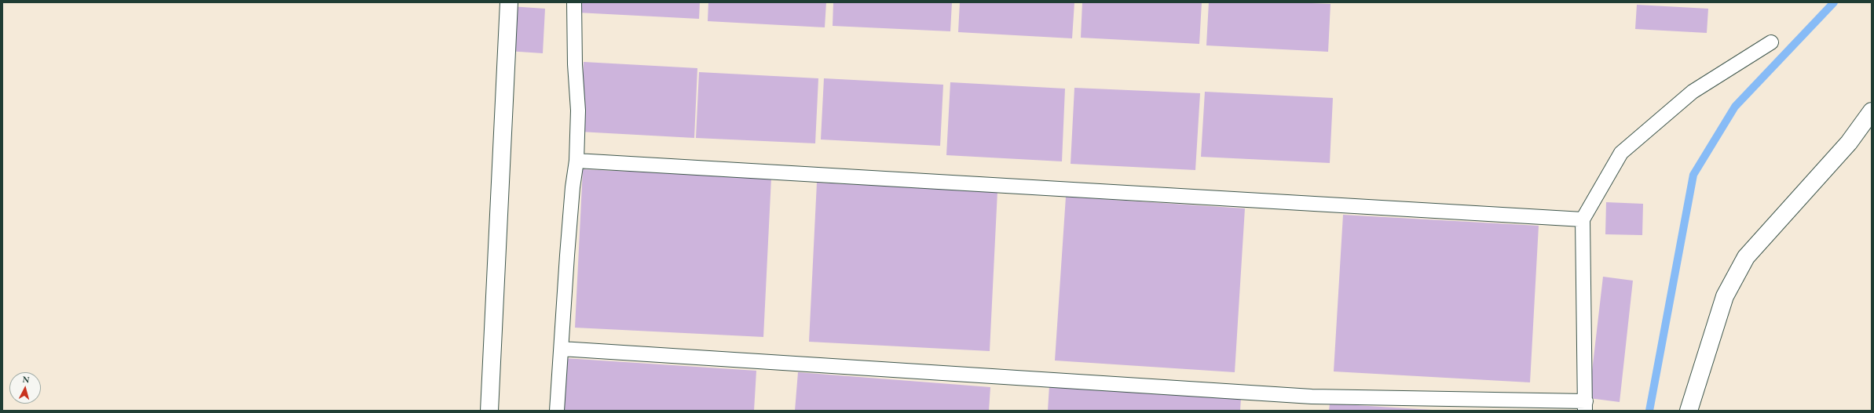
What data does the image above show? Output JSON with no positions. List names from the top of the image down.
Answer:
{
  "north": "top"
}
